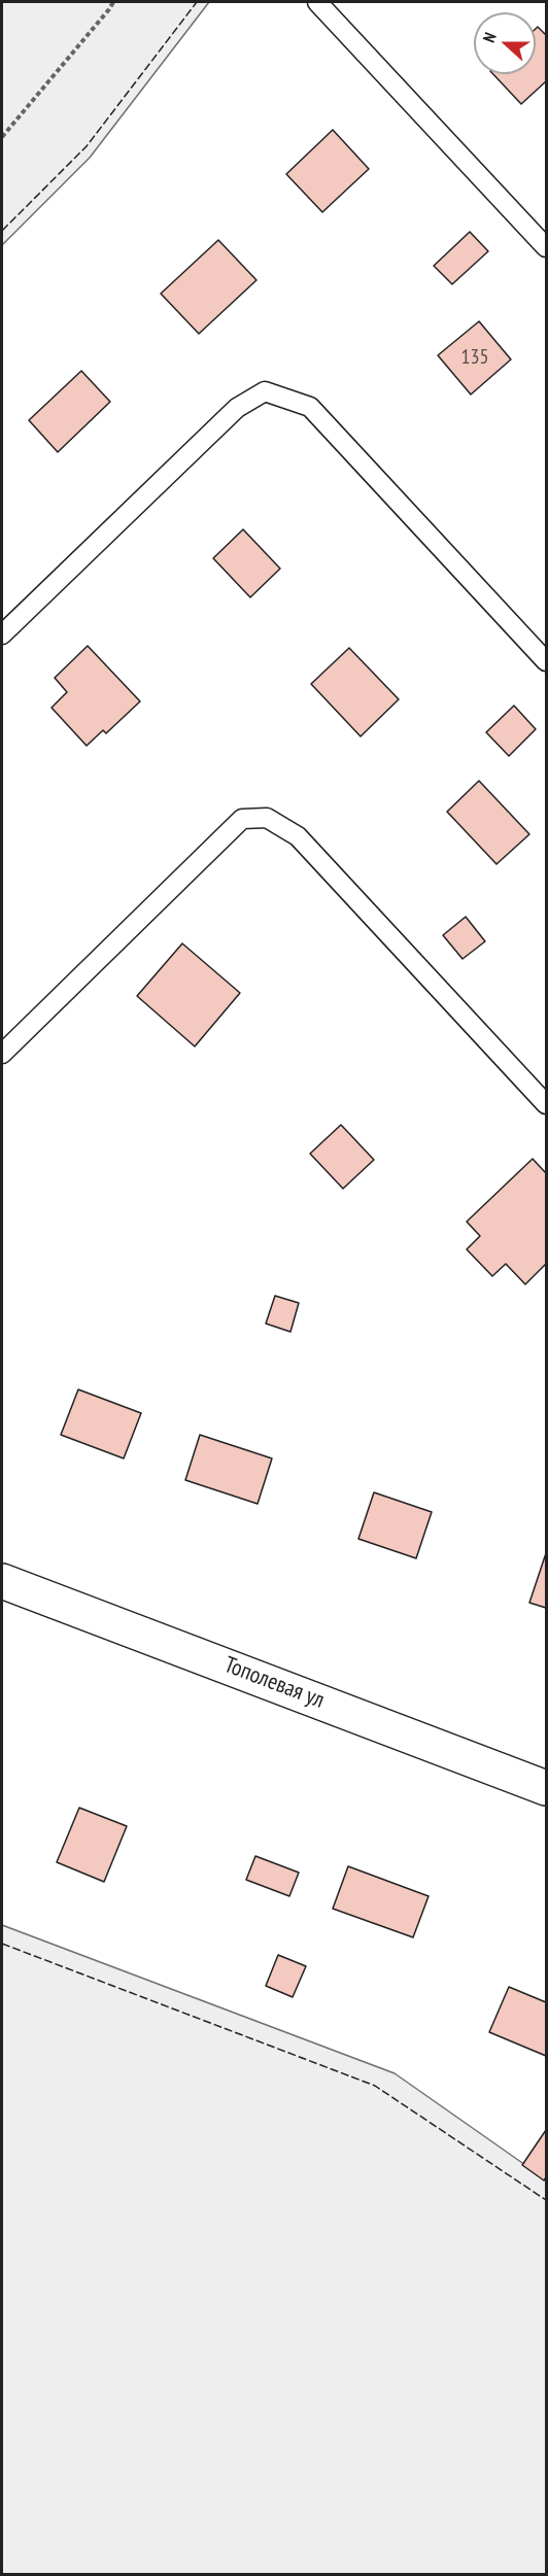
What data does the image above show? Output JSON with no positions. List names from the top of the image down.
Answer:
{
  "streets": {
    "street": ["Тополевая ул"]
  },
  "house_numbers": ["135"],
  "north": "left"
}
